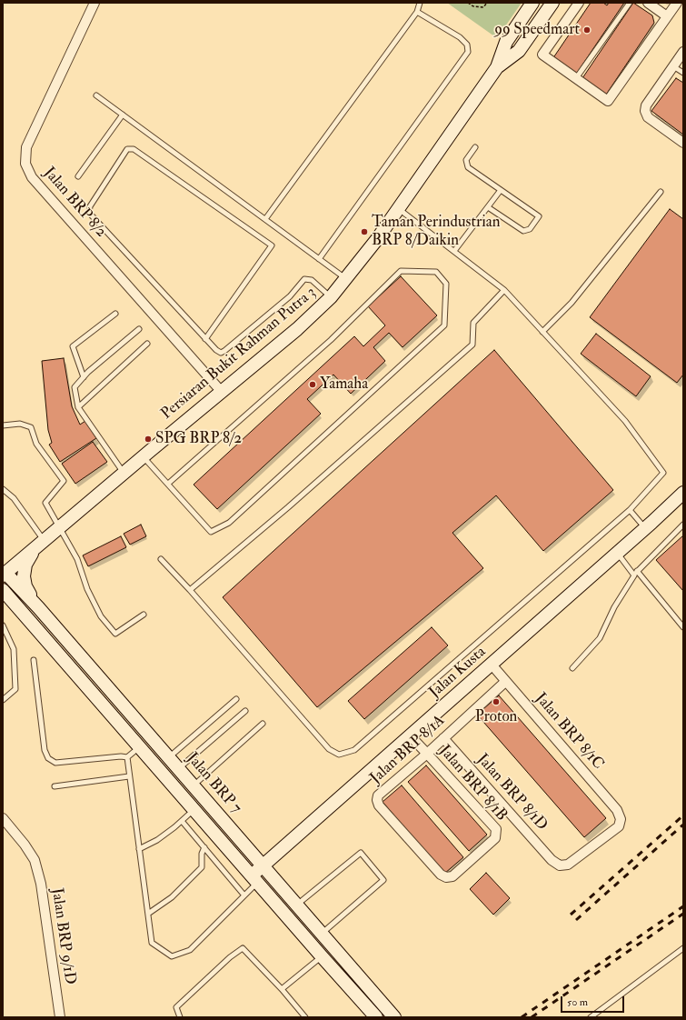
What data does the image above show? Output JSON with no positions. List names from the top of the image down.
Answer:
{
  "streets": {
    "main road": ["Persiaran Bukit Rahman Putra 3", "Jalan Kusta", "Jalan BRP 7"],
    "street": [
      "Jalan BRP 8/2",
      "Jalan BRP 8/1C",
      "Jalan BRP 8/1A",
      "Jalan BRP 8/1B",
      "Jalan BRP 8/1D",
      "Jalan BRP 9/1D"
    ]
  },
  "crossings": [
    ["Jalan BRP 8/2", "Persiaran Bukit Rahman Putra 3"],
    ["Persiaran Bukit Rahman Putra 3", "Jalan BRP 7"],
    ["Jalan Kusta", "Jalan BRP 8/1C"],
    ["Jalan Kusta", "Jalan BRP 7"],
    ["Jalan Kusta", "Jalan BRP 8/1B"],
    ["Jalan BRP 8/1C", "Jalan BRP 8/1A"],
    ["Jalan BRP 8/1C", "Jalan BRP 8/1D"],
    ["Jalan BRP 8/1A", "Jalan BRP 8/1B"],
    ["Jalan BRP 8/1A", "Jalan BRP 8/1D"]
  ],
  "places": [
    "99 Speedmart",
    "Taman Perindustrian BRP 8/Daikin",
    "Yamaha",
    "SPG BRP 8/2",
    "Proton"
  ],
  "scale_bar": "50 m"
}
